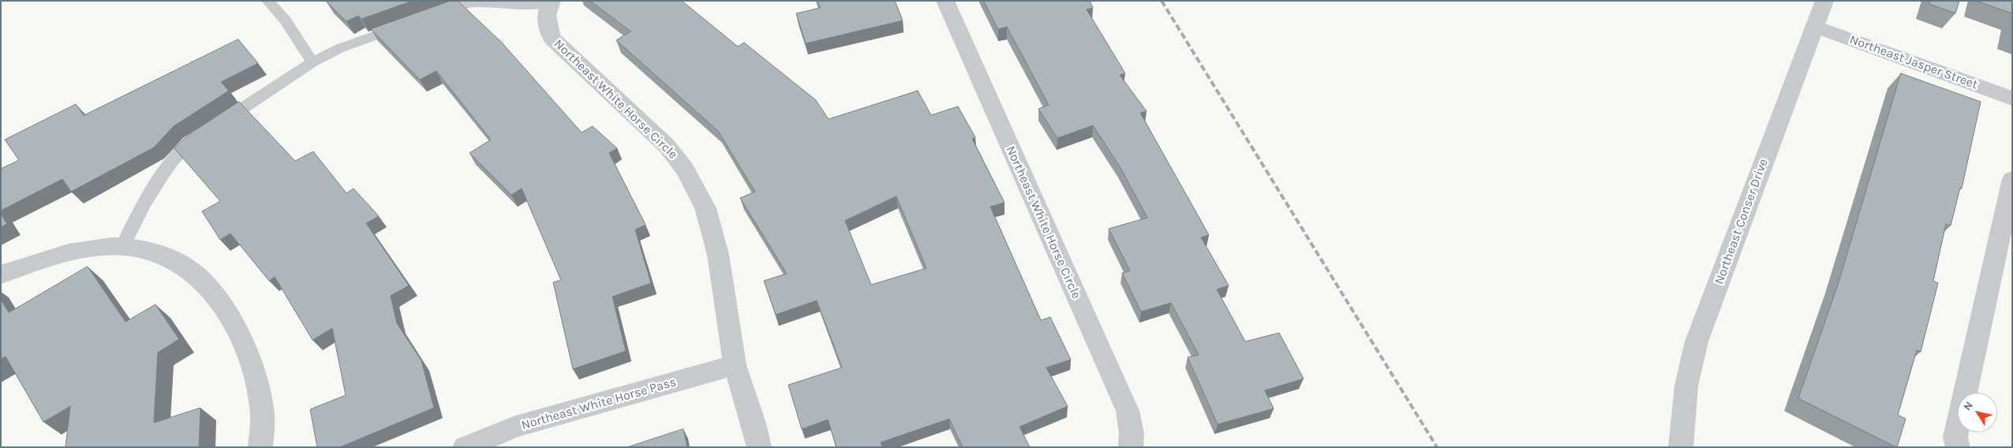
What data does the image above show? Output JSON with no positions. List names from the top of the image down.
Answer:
{
  "streets": {
    "street": [
      "Northeast Jasper Street",
      "Northeast White Horse Circle",
      "Northeast Conser Drive",
      "Northeast White Horse Pass"
    ]
  },
  "crossings": [
    ["Northeast Jasper Street", "Northeast Conser Drive"],
    ["Northeast White Horse Circle", "Northeast White Horse Pass"]
  ],
  "north": "top left"
}
